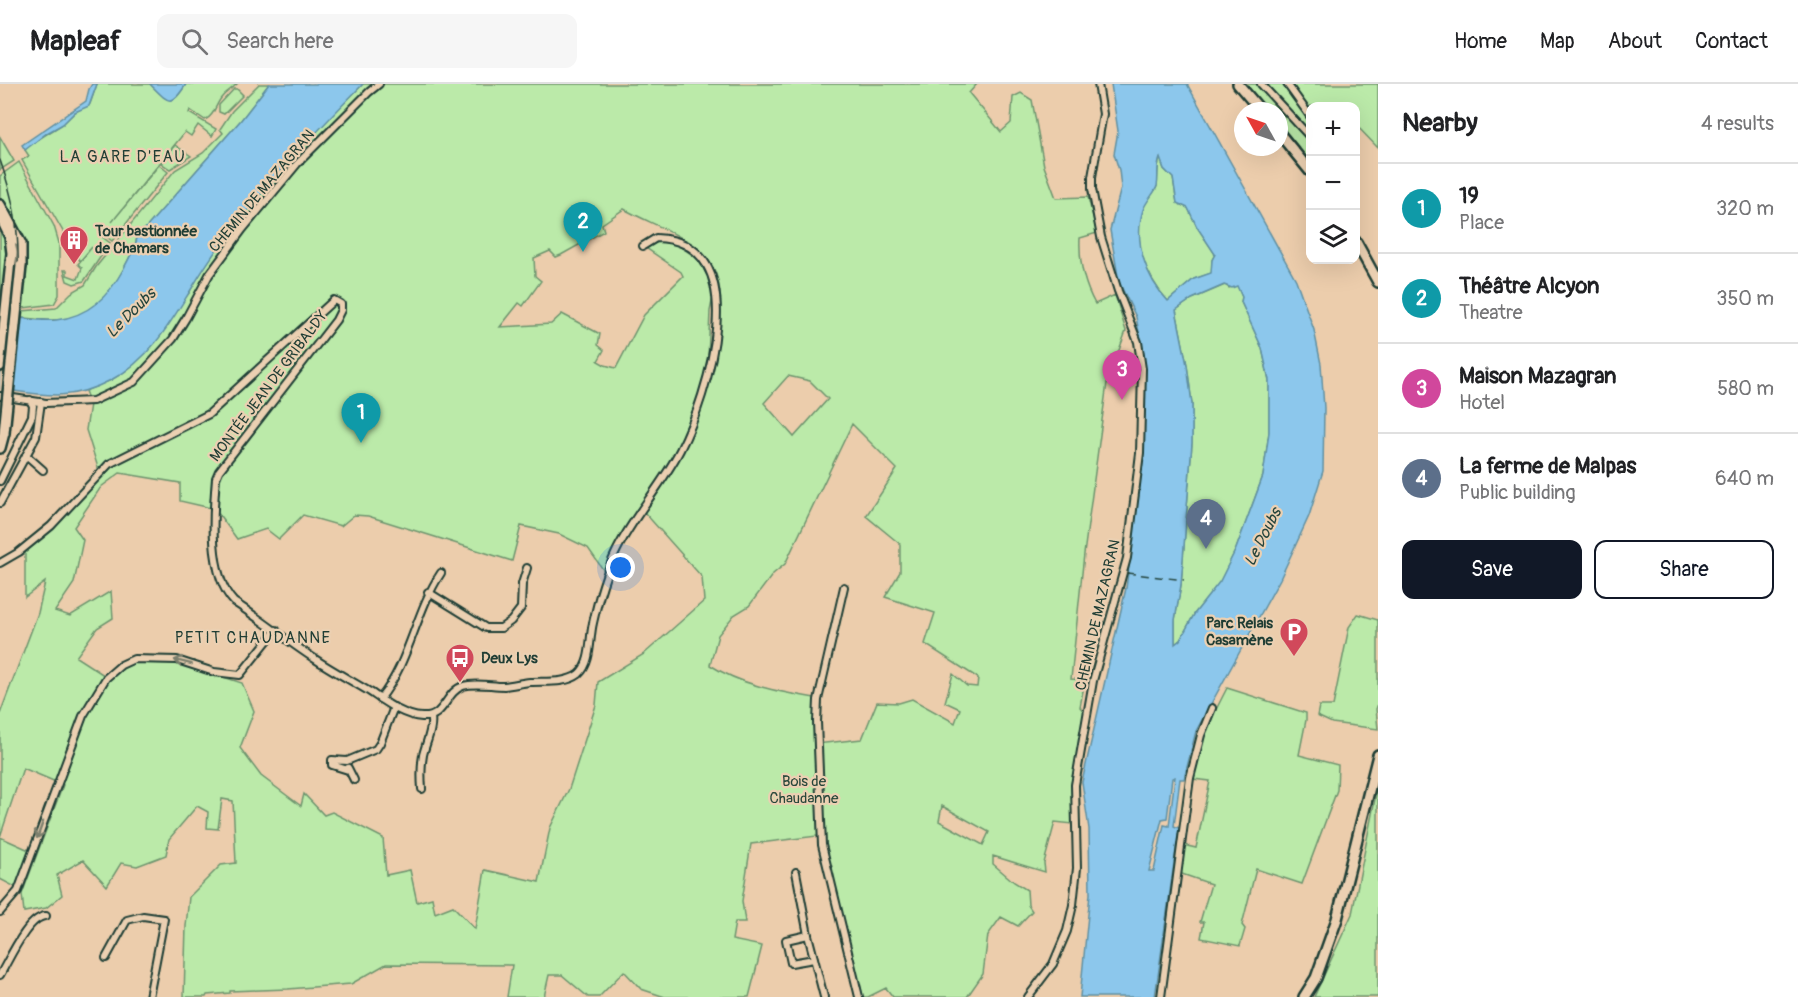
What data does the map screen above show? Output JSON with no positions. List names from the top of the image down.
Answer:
{
  "streets": {
    "street": ["CHEMIN DE MAZAGRAN", "MONTÉE JEAN DE GRIBALDY"]
  },
  "districts": ["LA GARE D'EAU", "PETIT CHAUDANNE"],
  "water": ["Le Doubs"],
  "parks": ["Bois de Chaudanne"],
  "places": {
    "building": ["Tour bastionnée de Chamars"],
    "parking": ["Parc Relais Casamène"],
    "bus stop": ["Deux Lys"]
  },
  "north": "top left",
  "page": {
    "header": "Mapleaf",
    "search": "Search here",
    "nav": [
      "Home",
      "Map",
      "About",
      "Contact"
    ],
    "heading": ["Nearby", "4 results"],
    "map_buttons": ["+", "−"],
    "list": [
      {
        "mark": "1",
        "name": "19",
        "note": "Place",
        "value": "320 m"
      },
      {
        "mark": "2",
        "name": "Théâtre Alcyon",
        "note": "Theatre",
        "value": "350 m"
      },
      {
        "mark": "3",
        "name": "Maison Mazagran",
        "note": "Hotel",
        "value": "580 m"
      },
      {
        "mark": "4",
        "name": "La ferme de Malpas",
        "note": "Public building",
        "value": "640 m"
      }
    ],
    "pins": [
      "2",
      "3",
      "1",
      "4"
    ],
    "buttons": ["Save", "Share"]
  }
}
